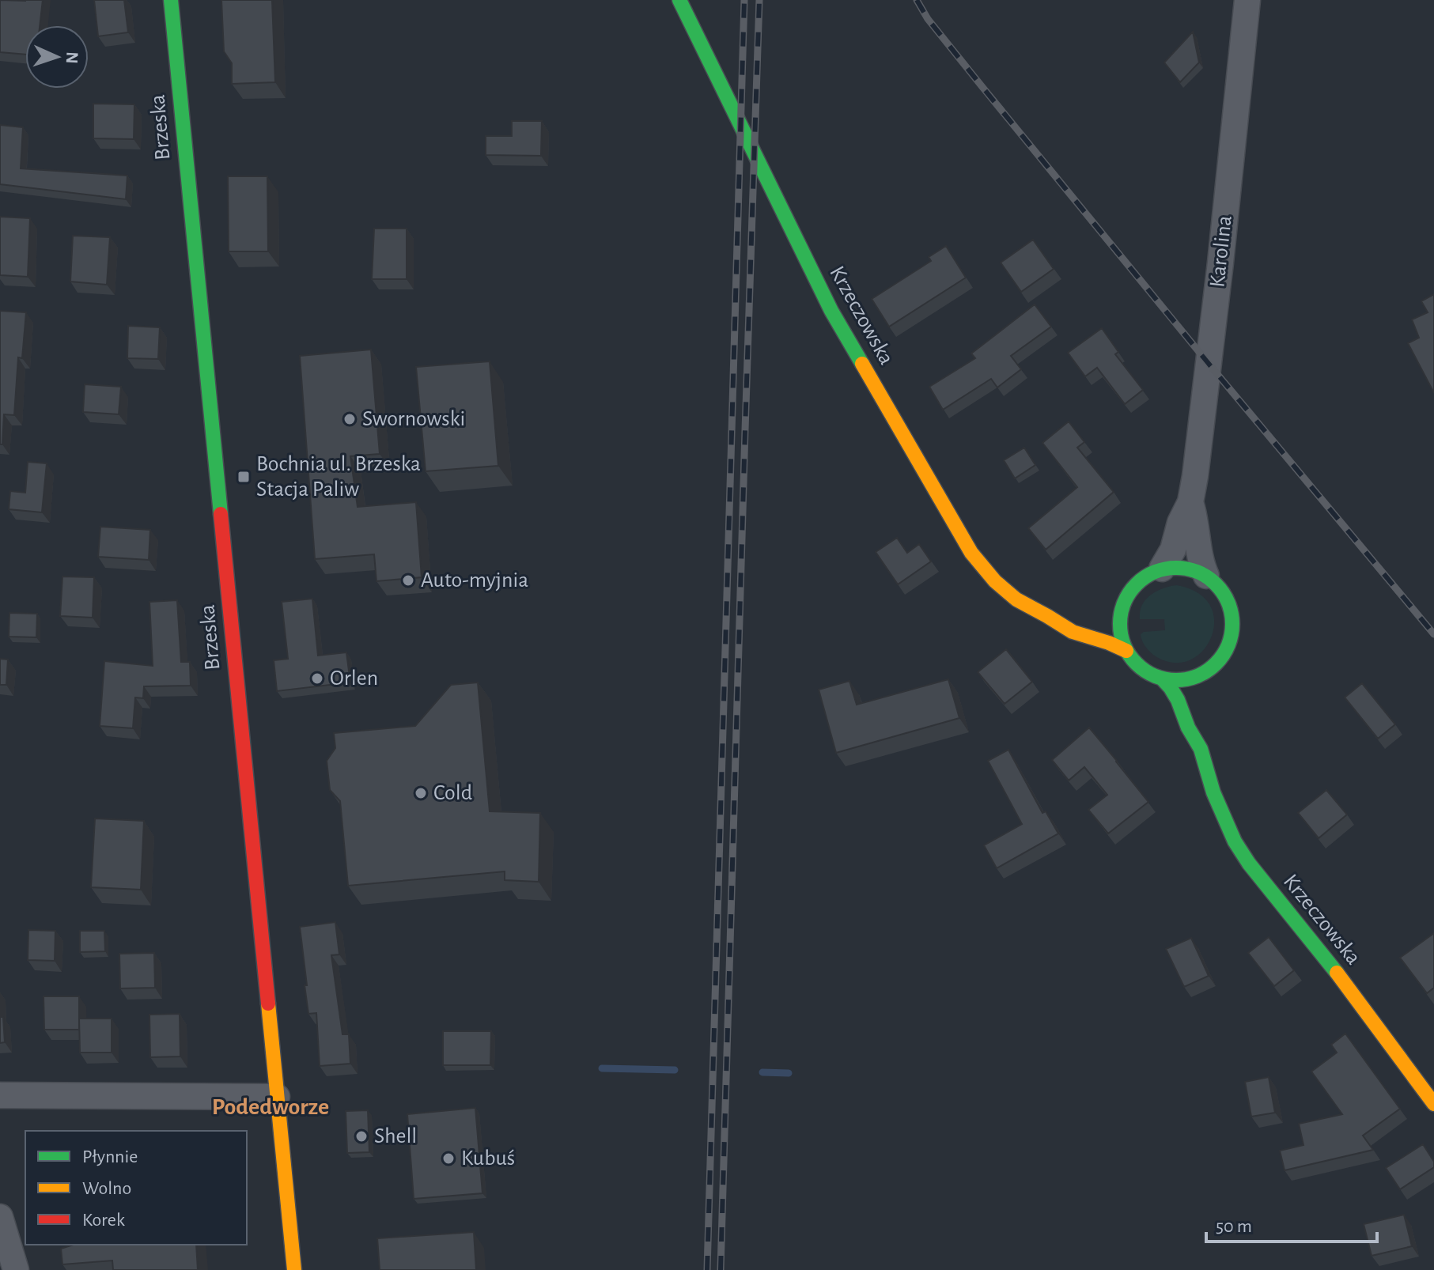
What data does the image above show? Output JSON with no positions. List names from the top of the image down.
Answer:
{
  "streets": {
    "main road": ["Brzeska", "Krzeczowska"],
    "street": ["Karolina"]
  },
  "crossings": [
    ["Karolina", "Krzeczowska"]
  ],
  "districts": ["Podedworze"],
  "places": {
    "other": [
      "Swornowski",
      "Auto-myjnia",
      "Orlen",
      "Cold",
      "Shell",
      "Kubuś"
    ],
    "transit": ["Bochnia ul. Brzeska Stacja Paliw"]
  },
  "legend": ["Płynnie", "Wolno", "Korek"],
  "scale_bar": "50 m",
  "north": "right"
}
